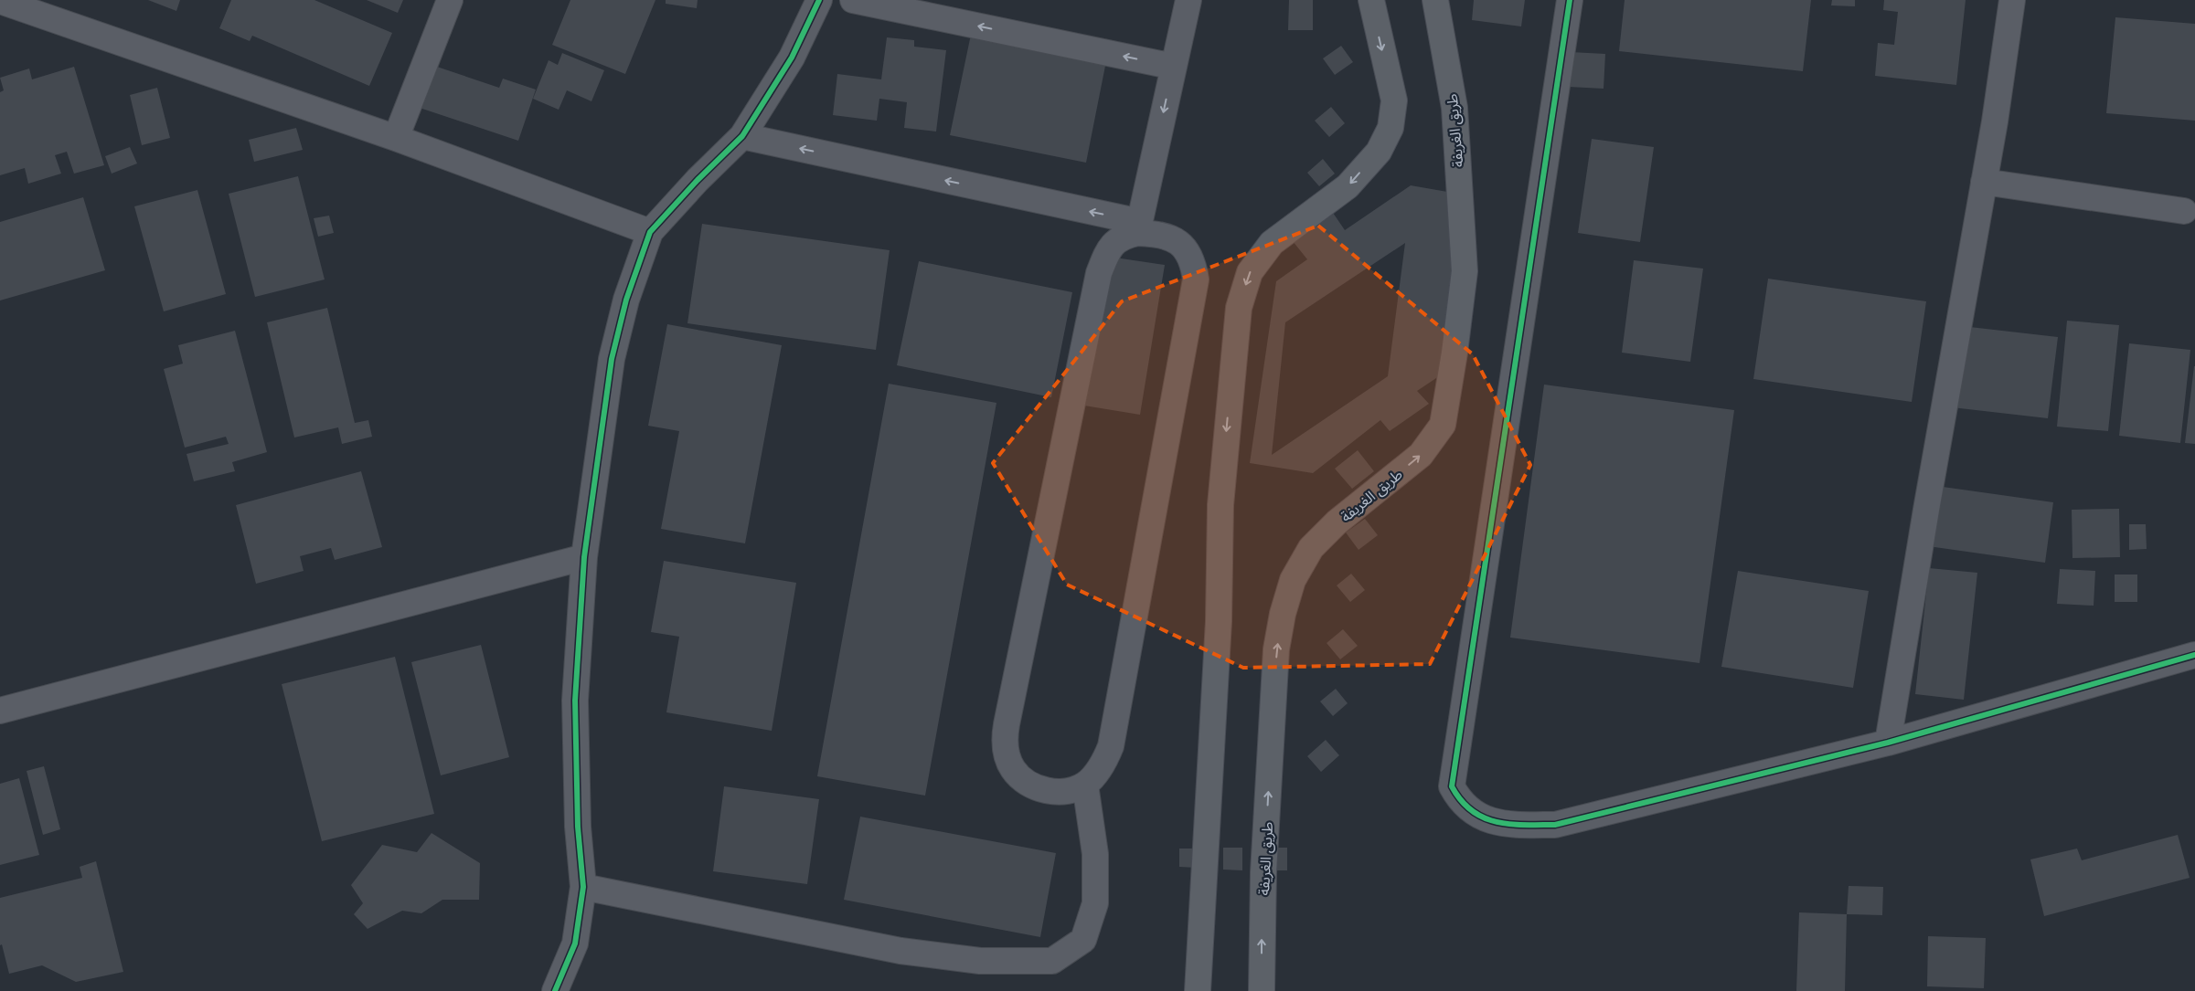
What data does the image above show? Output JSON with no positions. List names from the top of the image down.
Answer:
{
  "streets": {
    "main road": ["طريق الغريفة"]
  }
}
